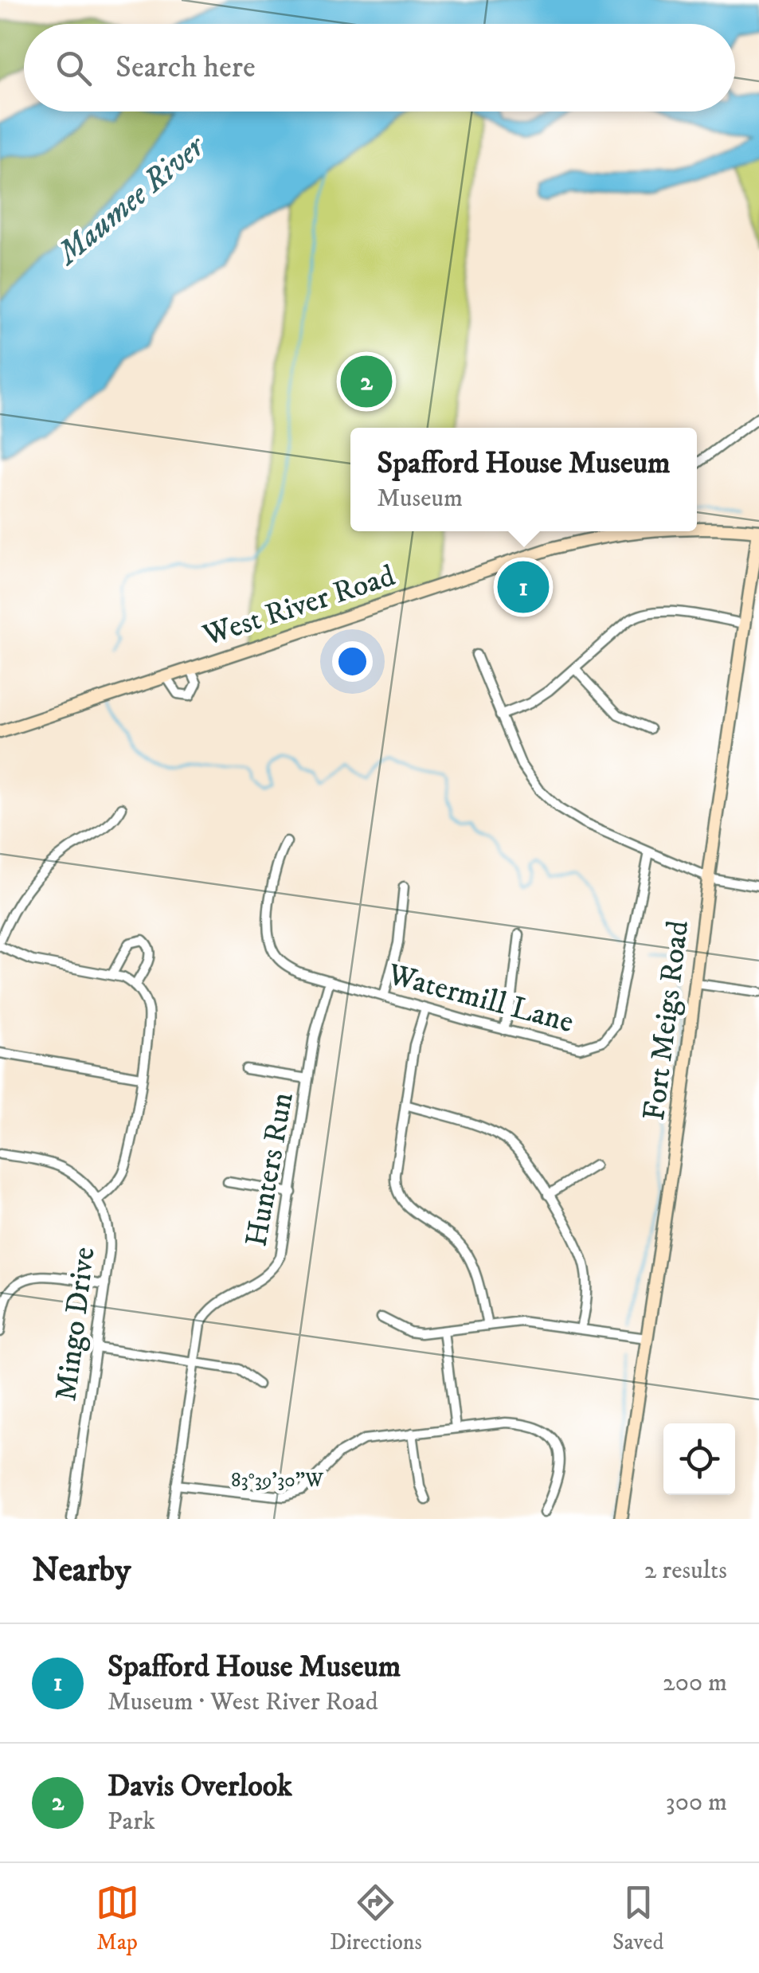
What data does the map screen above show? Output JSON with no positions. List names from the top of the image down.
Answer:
{
  "streets": {
    "street": [
      "West River Road",
      "Watermill Lane",
      "Fort Meigs Road",
      "Hunters Run",
      "Mingo Drive"
    ]
  },
  "crossings": [
    ["West River Road", "Fort Meigs Road"],
    ["Watermill Lane", "Hunters Run"]
  ],
  "water": ["Maumee River"],
  "page": {
    "search": "Search here",
    "pins": ["2", "1"],
    "popup": ["Spafford House Museum", "Museum"],
    "heading": ["Nearby", "2 results"],
    "list": [
      {
        "mark": "1",
        "name": "Spafford House Museum",
        "note": "Museum · West River Road",
        "value": "200 m"
      },
      {
        "mark": "2",
        "name": "Davis Overlook",
        "note": "Park",
        "value": "300 m"
      }
    ],
    "nav": ["Map", "Directions", "Saved"]
  },
  "coordinates": ["83°39'30\"W"]
}
